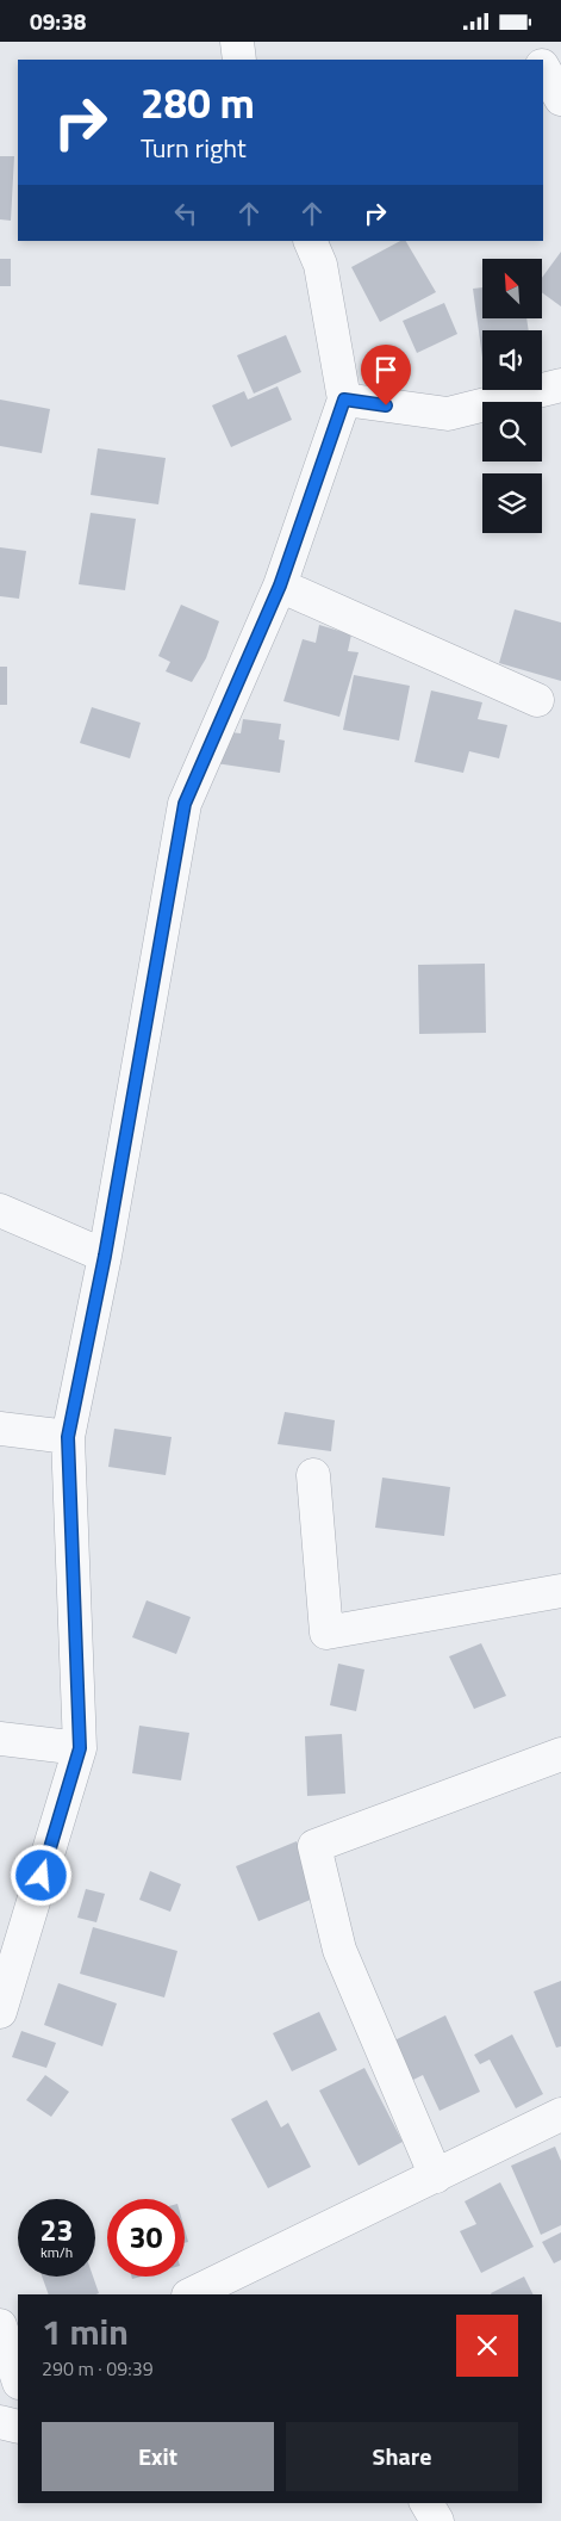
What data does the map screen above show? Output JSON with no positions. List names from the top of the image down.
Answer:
{
  "north": "top left",
  "page": {
    "status": "09:38",
    "turn": ["280 m", "Turn right"],
    "speed": "23 km/h",
    "limit": "30",
    "heading": ["1 min", "290 m · 09:39"],
    "buttons": ["Exit", "Share"]
  }
}
